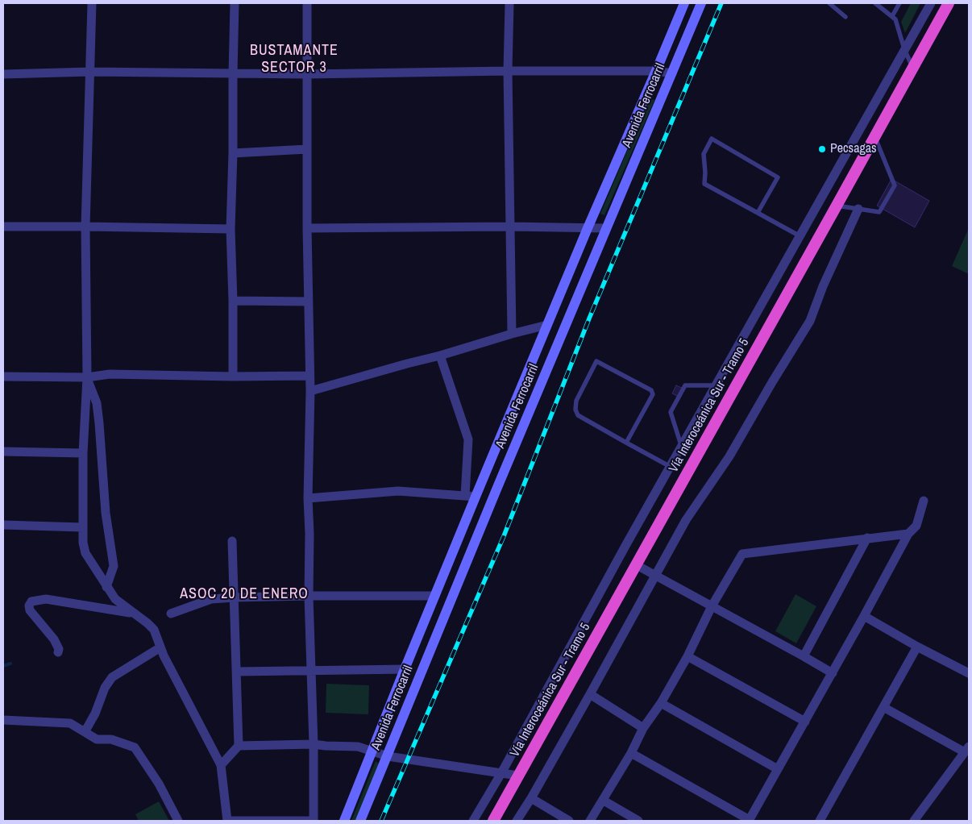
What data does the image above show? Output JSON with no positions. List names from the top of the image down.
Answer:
{
  "streets": {
    "highway": ["Vía Interoceánica Sur - Tramo 5"],
    "main road": ["Avenida Ferrocarril"]
  },
  "districts": ["BUSTAMANTE SECTOR 3", "ASOC 20 DE ENERO"],
  "places": ["Pecsagas"]
}
